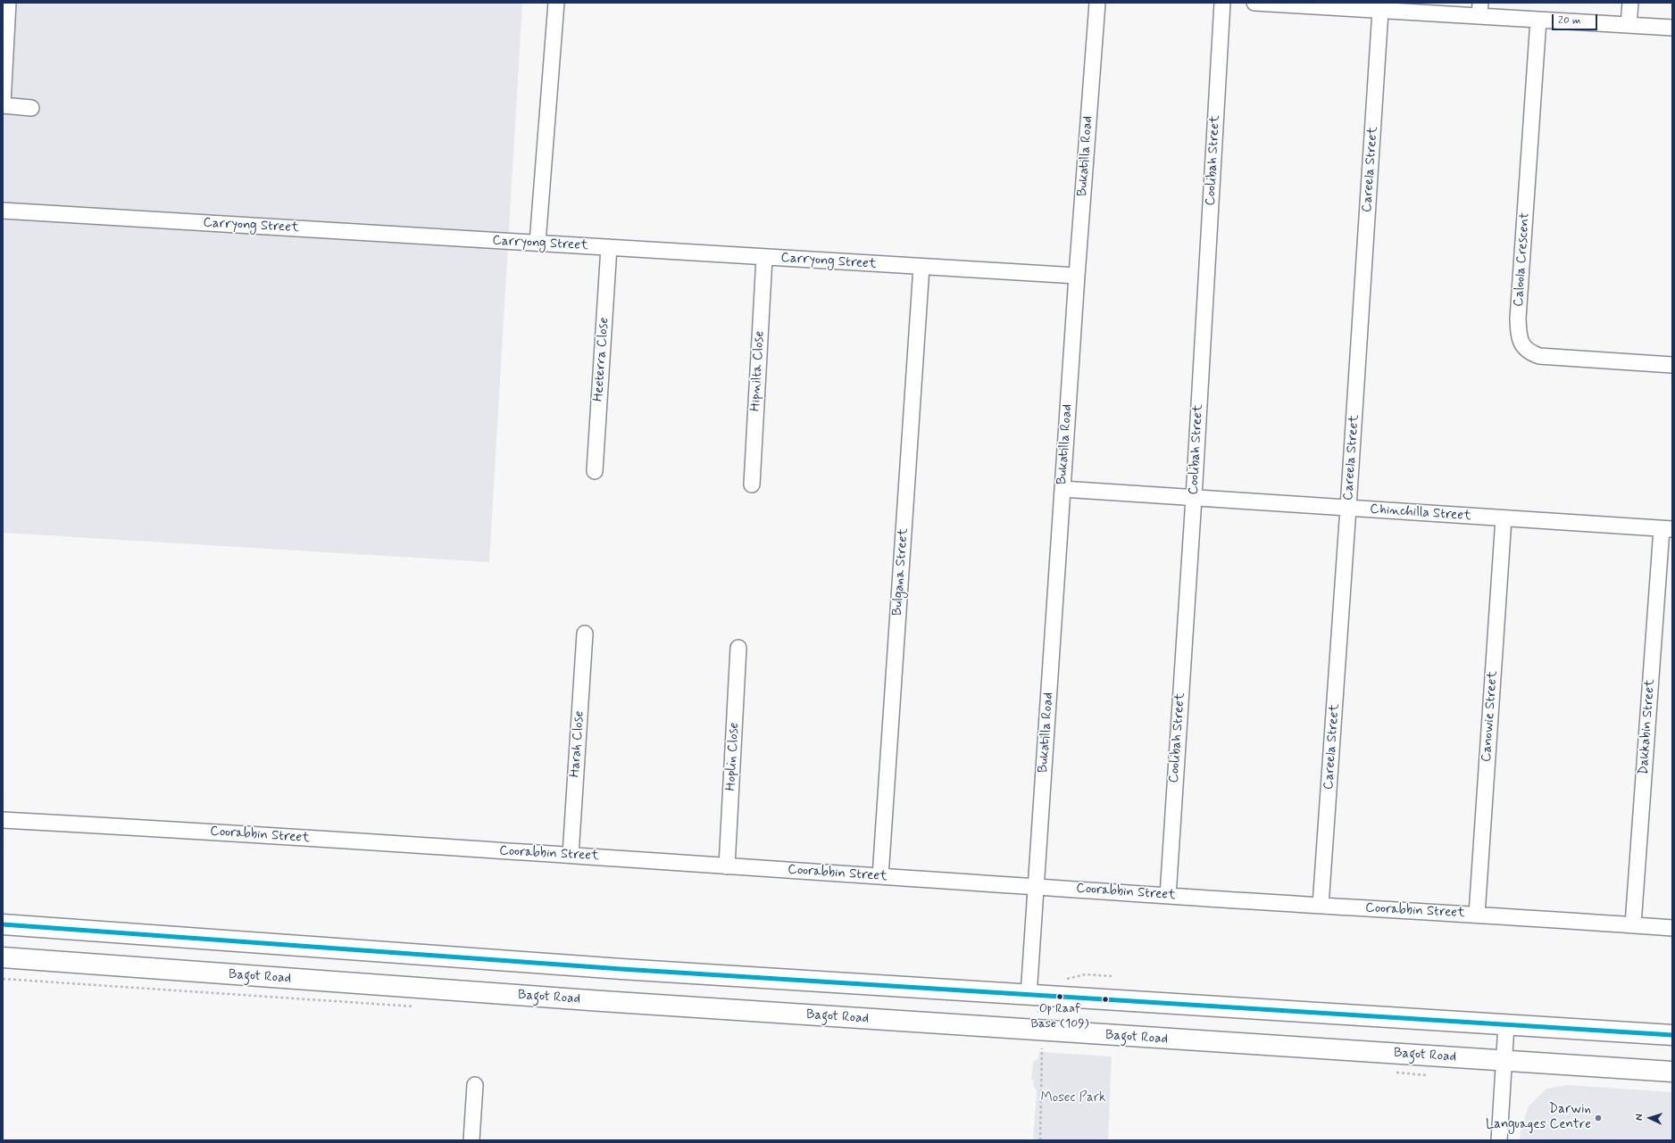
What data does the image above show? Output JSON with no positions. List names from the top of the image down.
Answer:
{
  "streets": {
    "main road": ["Bagot Road"],
    "street": [
      "Bukatilla Road",
      "Coolibah Street",
      "Careela Street",
      "Carryong Street",
      "Caloola Crescent",
      "Heeterra Close",
      "Hipnilta Close",
      "Chinchilla Street",
      "Bulgana Street",
      "Canowie Street",
      "Dakkabin Street",
      "Harah Close",
      "Hoplin Close",
      "Coorabbin Street"
    ]
  },
  "crossings": [
    ["Bukatilla Road", "Carryong Street"],
    ["Bukatilla Road", "Chinchilla Street"],
    ["Bukatilla Road", "Coorabbin Street"],
    ["Coolibah Street", "Chinchilla Street"],
    ["Coolibah Street", "Coorabbin Street"],
    ["Careela Street", "Chinchilla Street"],
    ["Careela Street", "Coorabbin Street"],
    ["Carryong Street", "Heeterra Close"],
    ["Carryong Street", "Hipnilta Close"],
    ["Carryong Street", "Bulgana Street"],
    ["Chinchilla Street", "Canowie Street"],
    ["Chinchilla Street", "Dakkabin Street"],
    ["Bulgana Street", "Coorabbin Street"],
    ["Canowie Street", "Coorabbin Street"],
    ["Dakkabin Street", "Coorabbin Street"],
    ["Harah Close", "Coorabbin Street"],
    ["Hoplin Close", "Coorabbin Street"]
  ],
  "parks": ["Mosec Park"],
  "places": ["Op Raaf Base (109)", "Darwin Languages Centre"],
  "scale_bar": "20 m",
  "north": "left"
}
